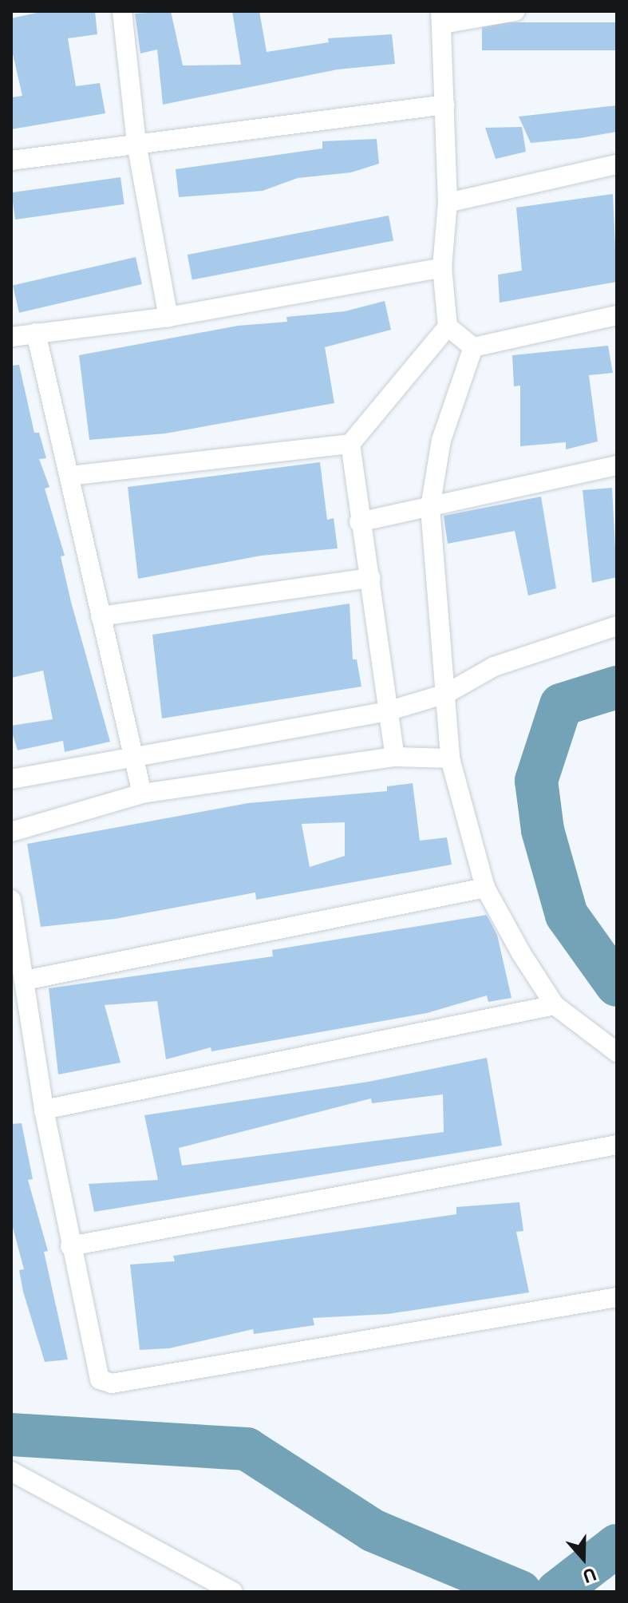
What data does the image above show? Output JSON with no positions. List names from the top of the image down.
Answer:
{
  "north": "bottom"
}
